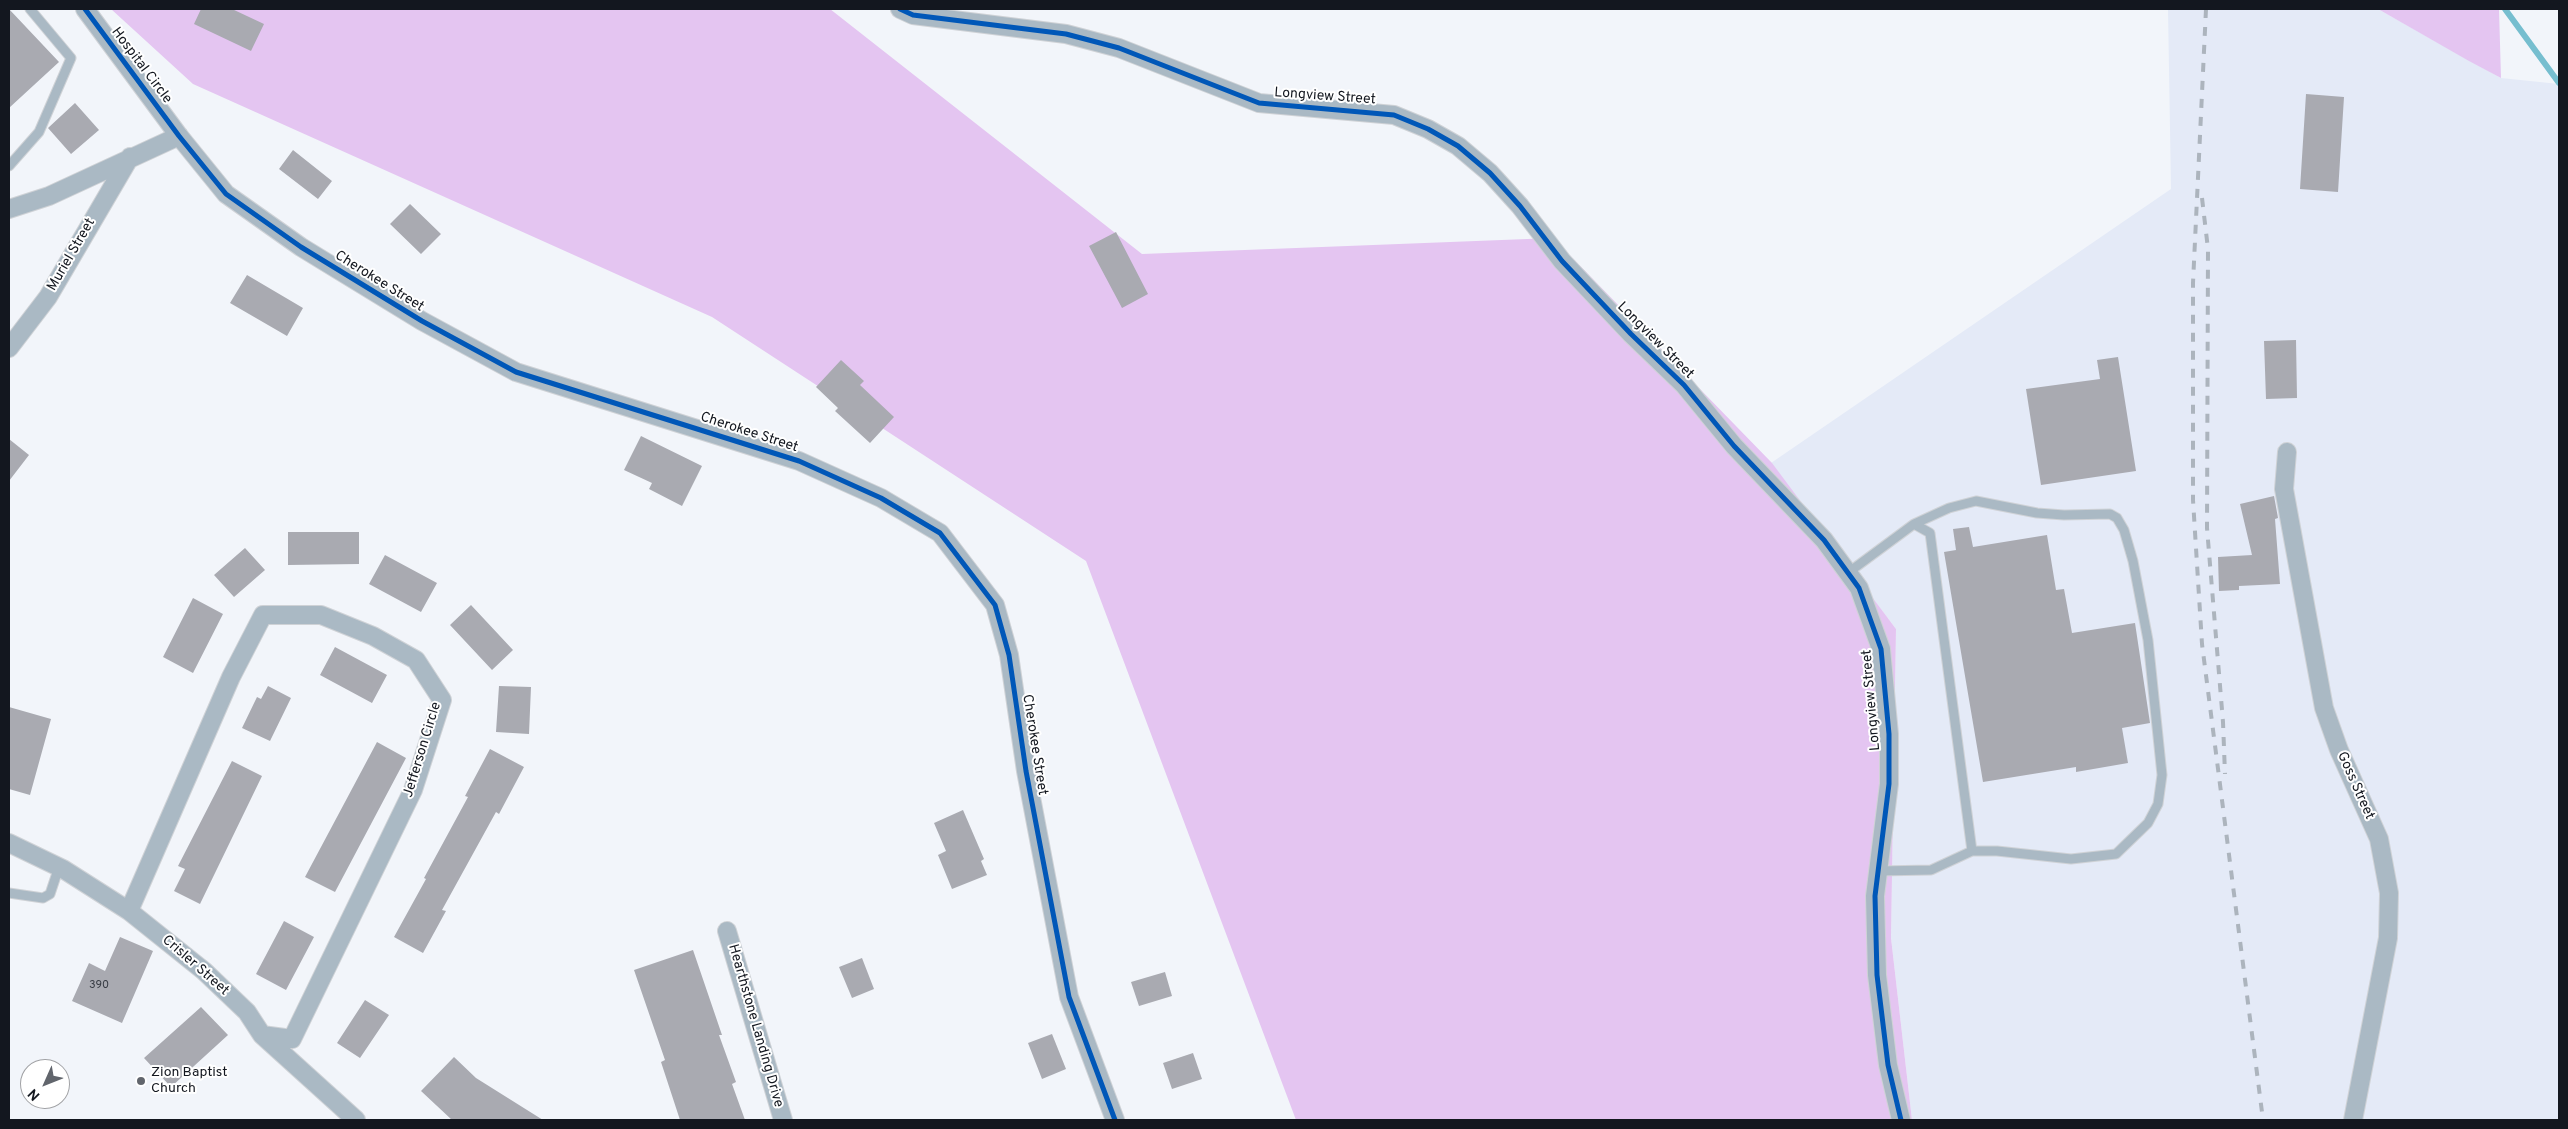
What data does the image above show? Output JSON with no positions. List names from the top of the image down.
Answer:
{
  "streets": {
    "street": [
      "Hospital Circle",
      "Longview Street",
      "Muriel Street",
      "Cherokee Street",
      "Jefferson Circle",
      "Goss Street",
      "Crisler Street",
      "Hearthstone Landing Drive"
    ]
  },
  "crossings": [
    ["Hospital Circle", "Cherokee Street"],
    ["Jefferson Circle", "Crisler Street"]
  ],
  "places": ["Zion Baptist Church"],
  "house_numbers": ["390"],
  "north": "bottom left"
}
